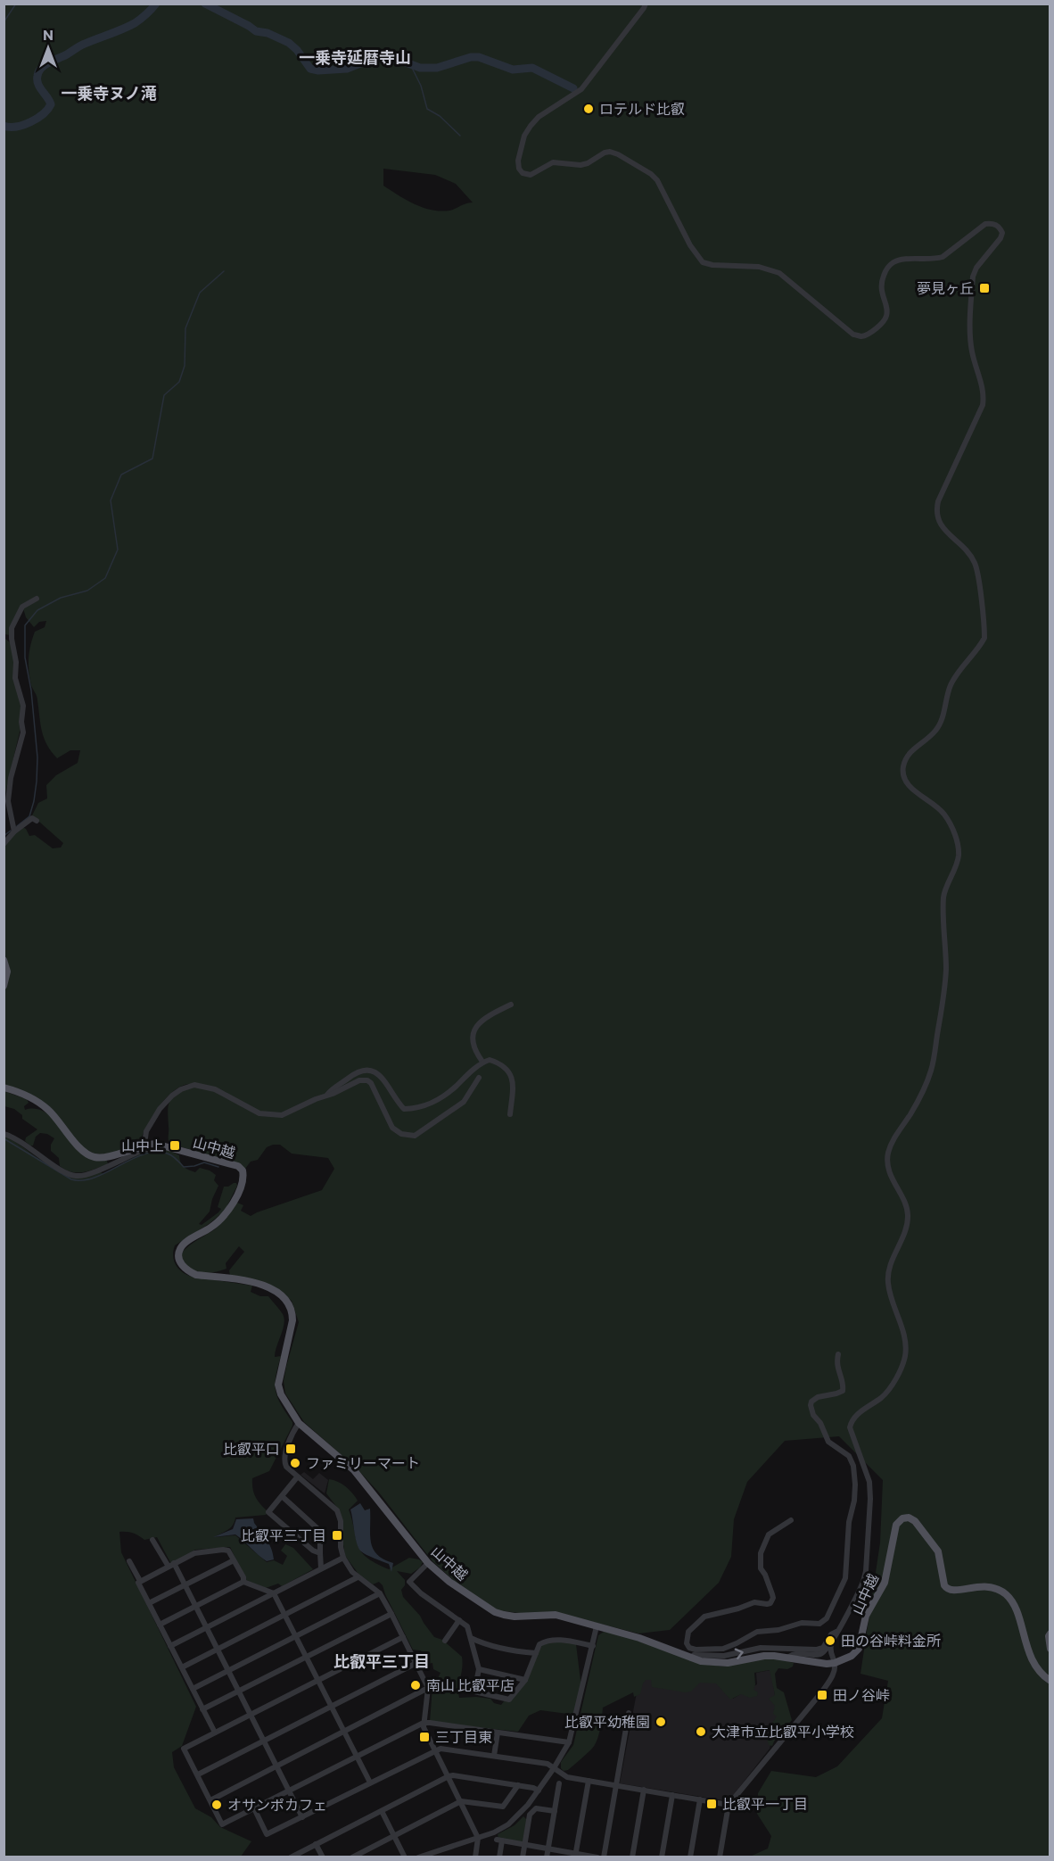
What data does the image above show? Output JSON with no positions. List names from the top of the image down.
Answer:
{
  "streets": {
    "main road": ["山中越"]
  },
  "districts": ["一乗寺延暦寺山", "一乗寺ヌノ滝", "比叡平三丁目"],
  "places": {
    "other": [
      "ロテルド比叡",
      "ファミリーマート",
      "田の谷峠料金所",
      "南山 比叡平店",
      "比叡平幼稚園",
      "大津市立比叡平小学校",
      "オサンポカフェ"
    ],
    "transit": [
      "夢見ヶ丘",
      "山中上",
      "比叡平口",
      "比叡平三丁目",
      "田ノ谷峠",
      "三丁目東",
      "比叡平一丁目"
    ]
  },
  "north": "top"
}
